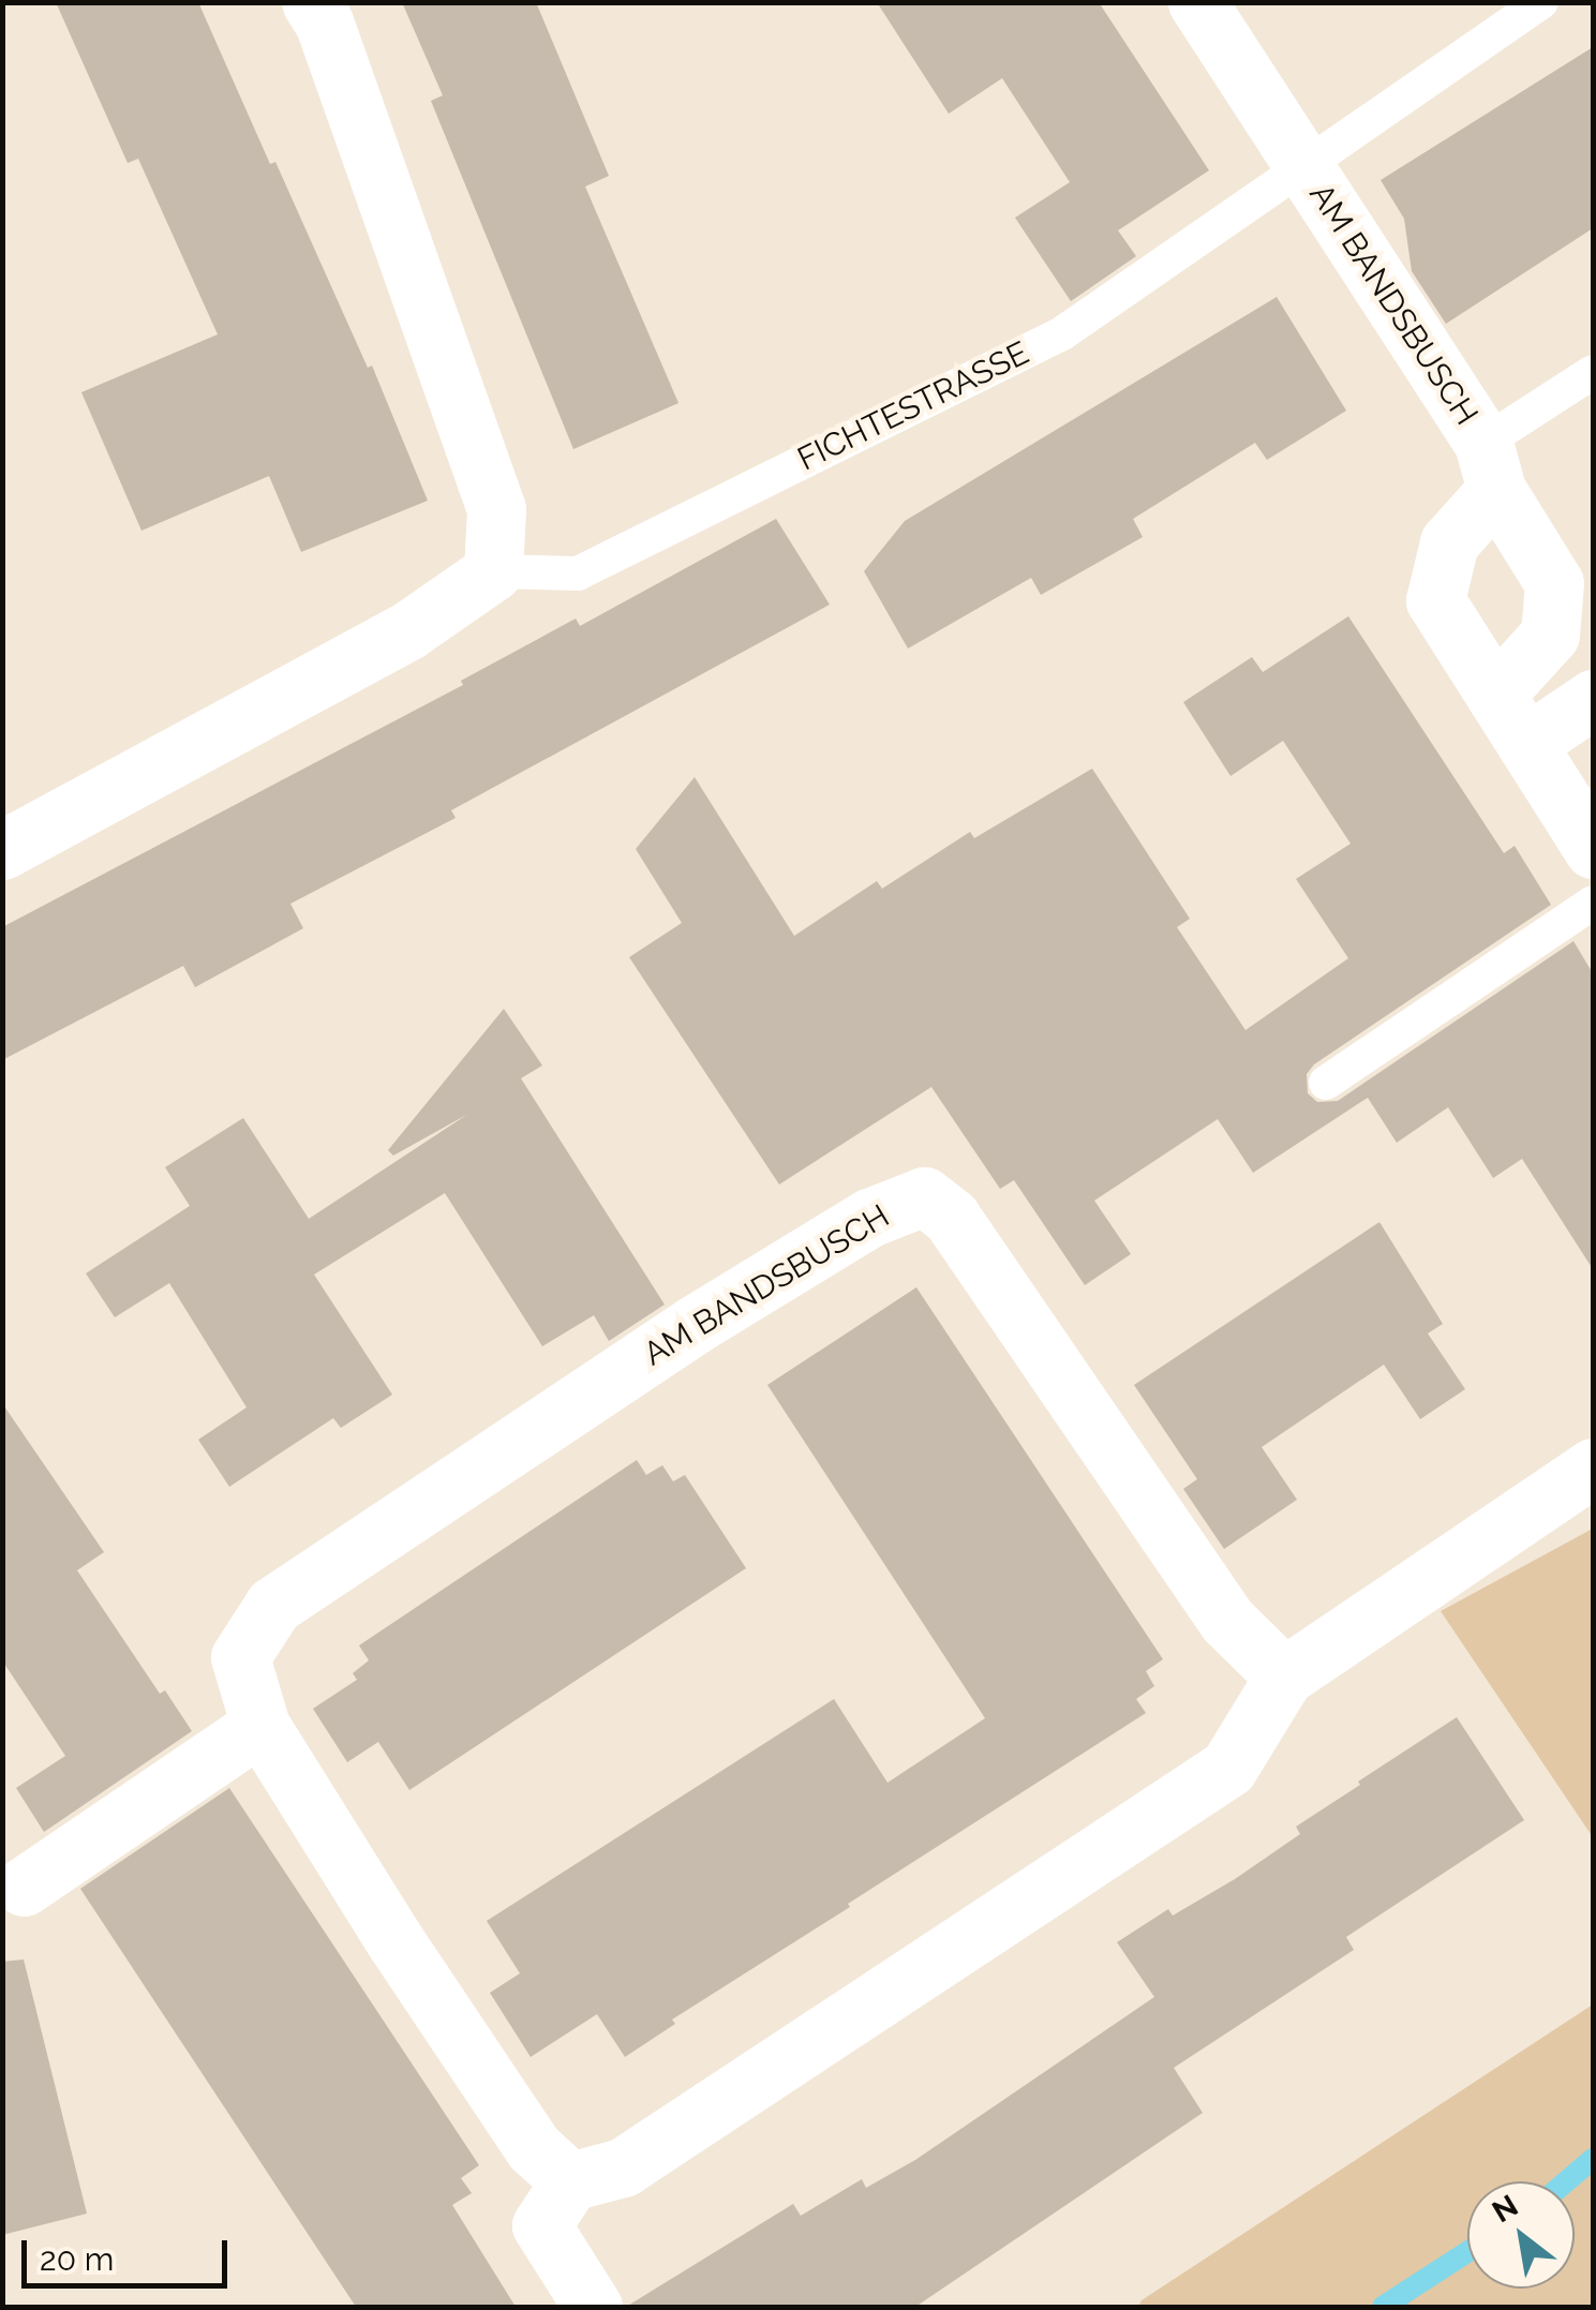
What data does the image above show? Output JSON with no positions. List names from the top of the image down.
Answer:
{
  "streets": {
    "street": ["AM BANDSBUSCH"],
    "lane": ["FICHTESTRASSE"]
  },
  "crossings": [
    ["AM BANDSBUSCH", "FICHTESTRASSE"]
  ],
  "scale_bar": "20 m",
  "north": "top left"
}
